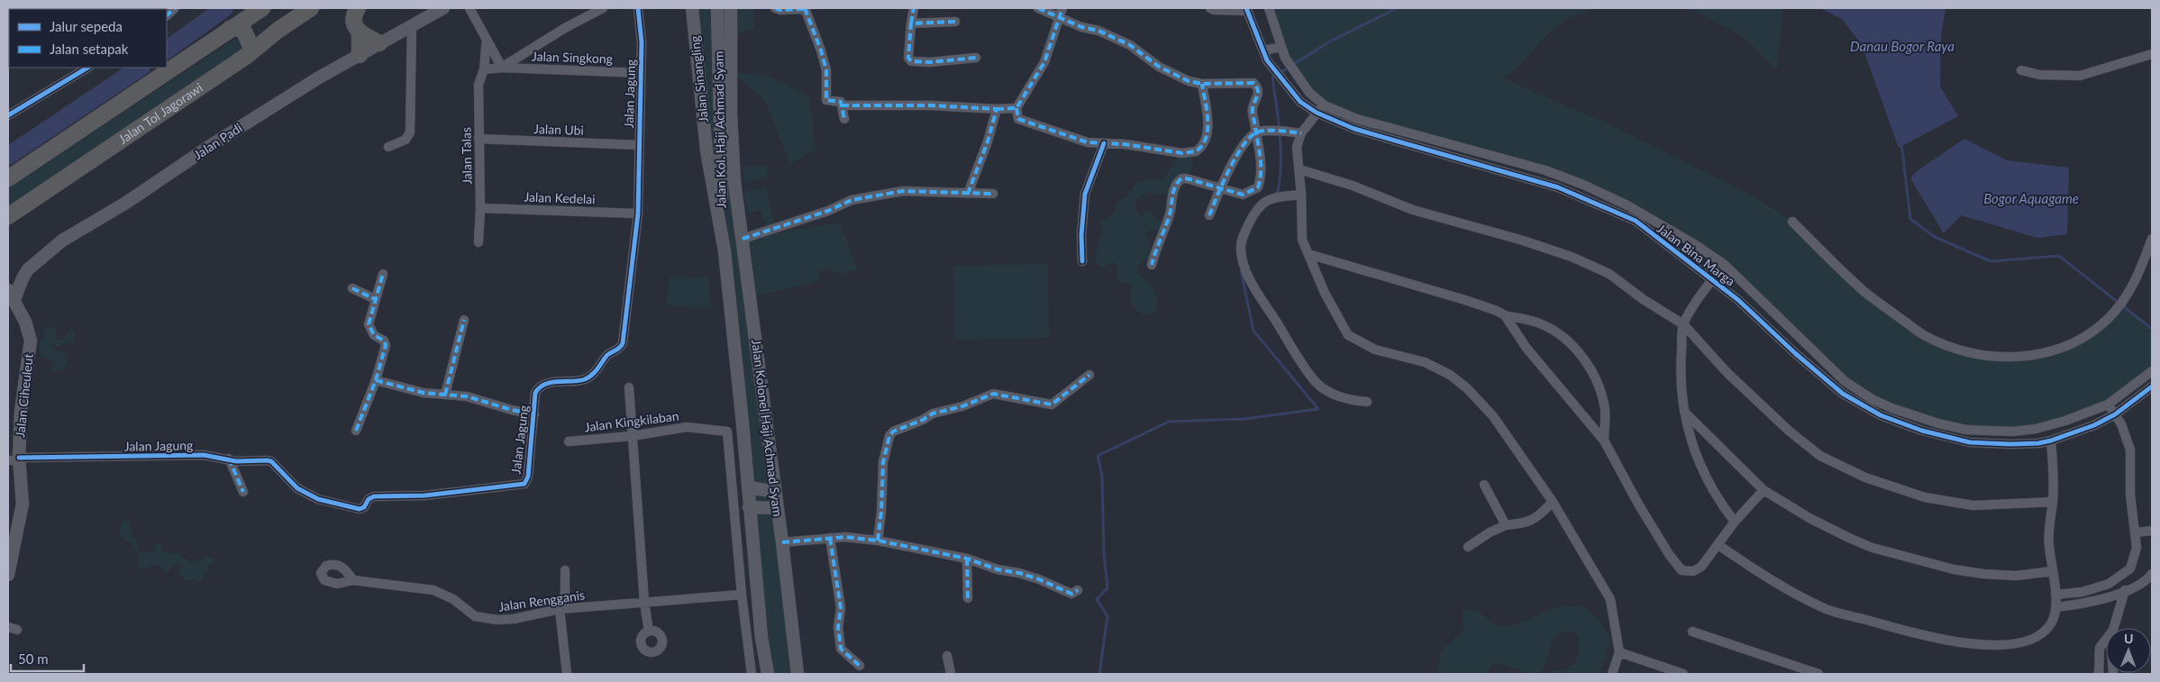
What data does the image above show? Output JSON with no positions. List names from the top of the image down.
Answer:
{
  "streets": {
    "highway": ["Jalan Tol Jagorawi"],
    "main road": [
      "Jalan Sinangling",
      "Jalan Kol. Haji Achmad Syam",
      "Jalan Padi",
      "Jalan Ciheuleut",
      "Jalan Kolonel Haji Achmad Syam"
    ],
    "street": [
      "Jalan Singkong",
      "Jalan Jagung",
      "Jalan Ubi",
      "Jalan Talas",
      "Jalan Kedelai",
      "Jalan Bina Marga",
      "Jalan Kingkilaban",
      "Jalan Rengganis"
    ]
  },
  "crossings": [
    ["Jalan Singkong", "Jalan Jagung"],
    ["Jalan Sinangling", "Jalan Kol. Haji Achmad Syam"],
    ["Jalan Sinangling", "Jalan Kolonel Haji Achmad Syam"],
    ["Jalan Jagung", "Jalan Ubi"],
    ["Jalan Jagung", "Jalan Kedelai"],
    ["Jalan Jagung", "Jalan Ciheuleut"],
    ["Jalan Ubi", "Jalan Talas"],
    ["Jalan Kol. Haji Achmad Syam", "Jalan Kolonel Haji Achmad Syam"],
    ["Jalan Padi", "Jalan Ciheuleut"],
    ["Jalan Talas", "Jalan Kedelai"],
    ["Jalan Kingkilaban", "Jalan Rengganis"]
  ],
  "water": ["Danau Bogor Raya", "Bogor Aquagame"],
  "legend": ["Jalur sepeda", "Jalan setapak"],
  "scale_bar": "50 m",
  "north": "top"
}
